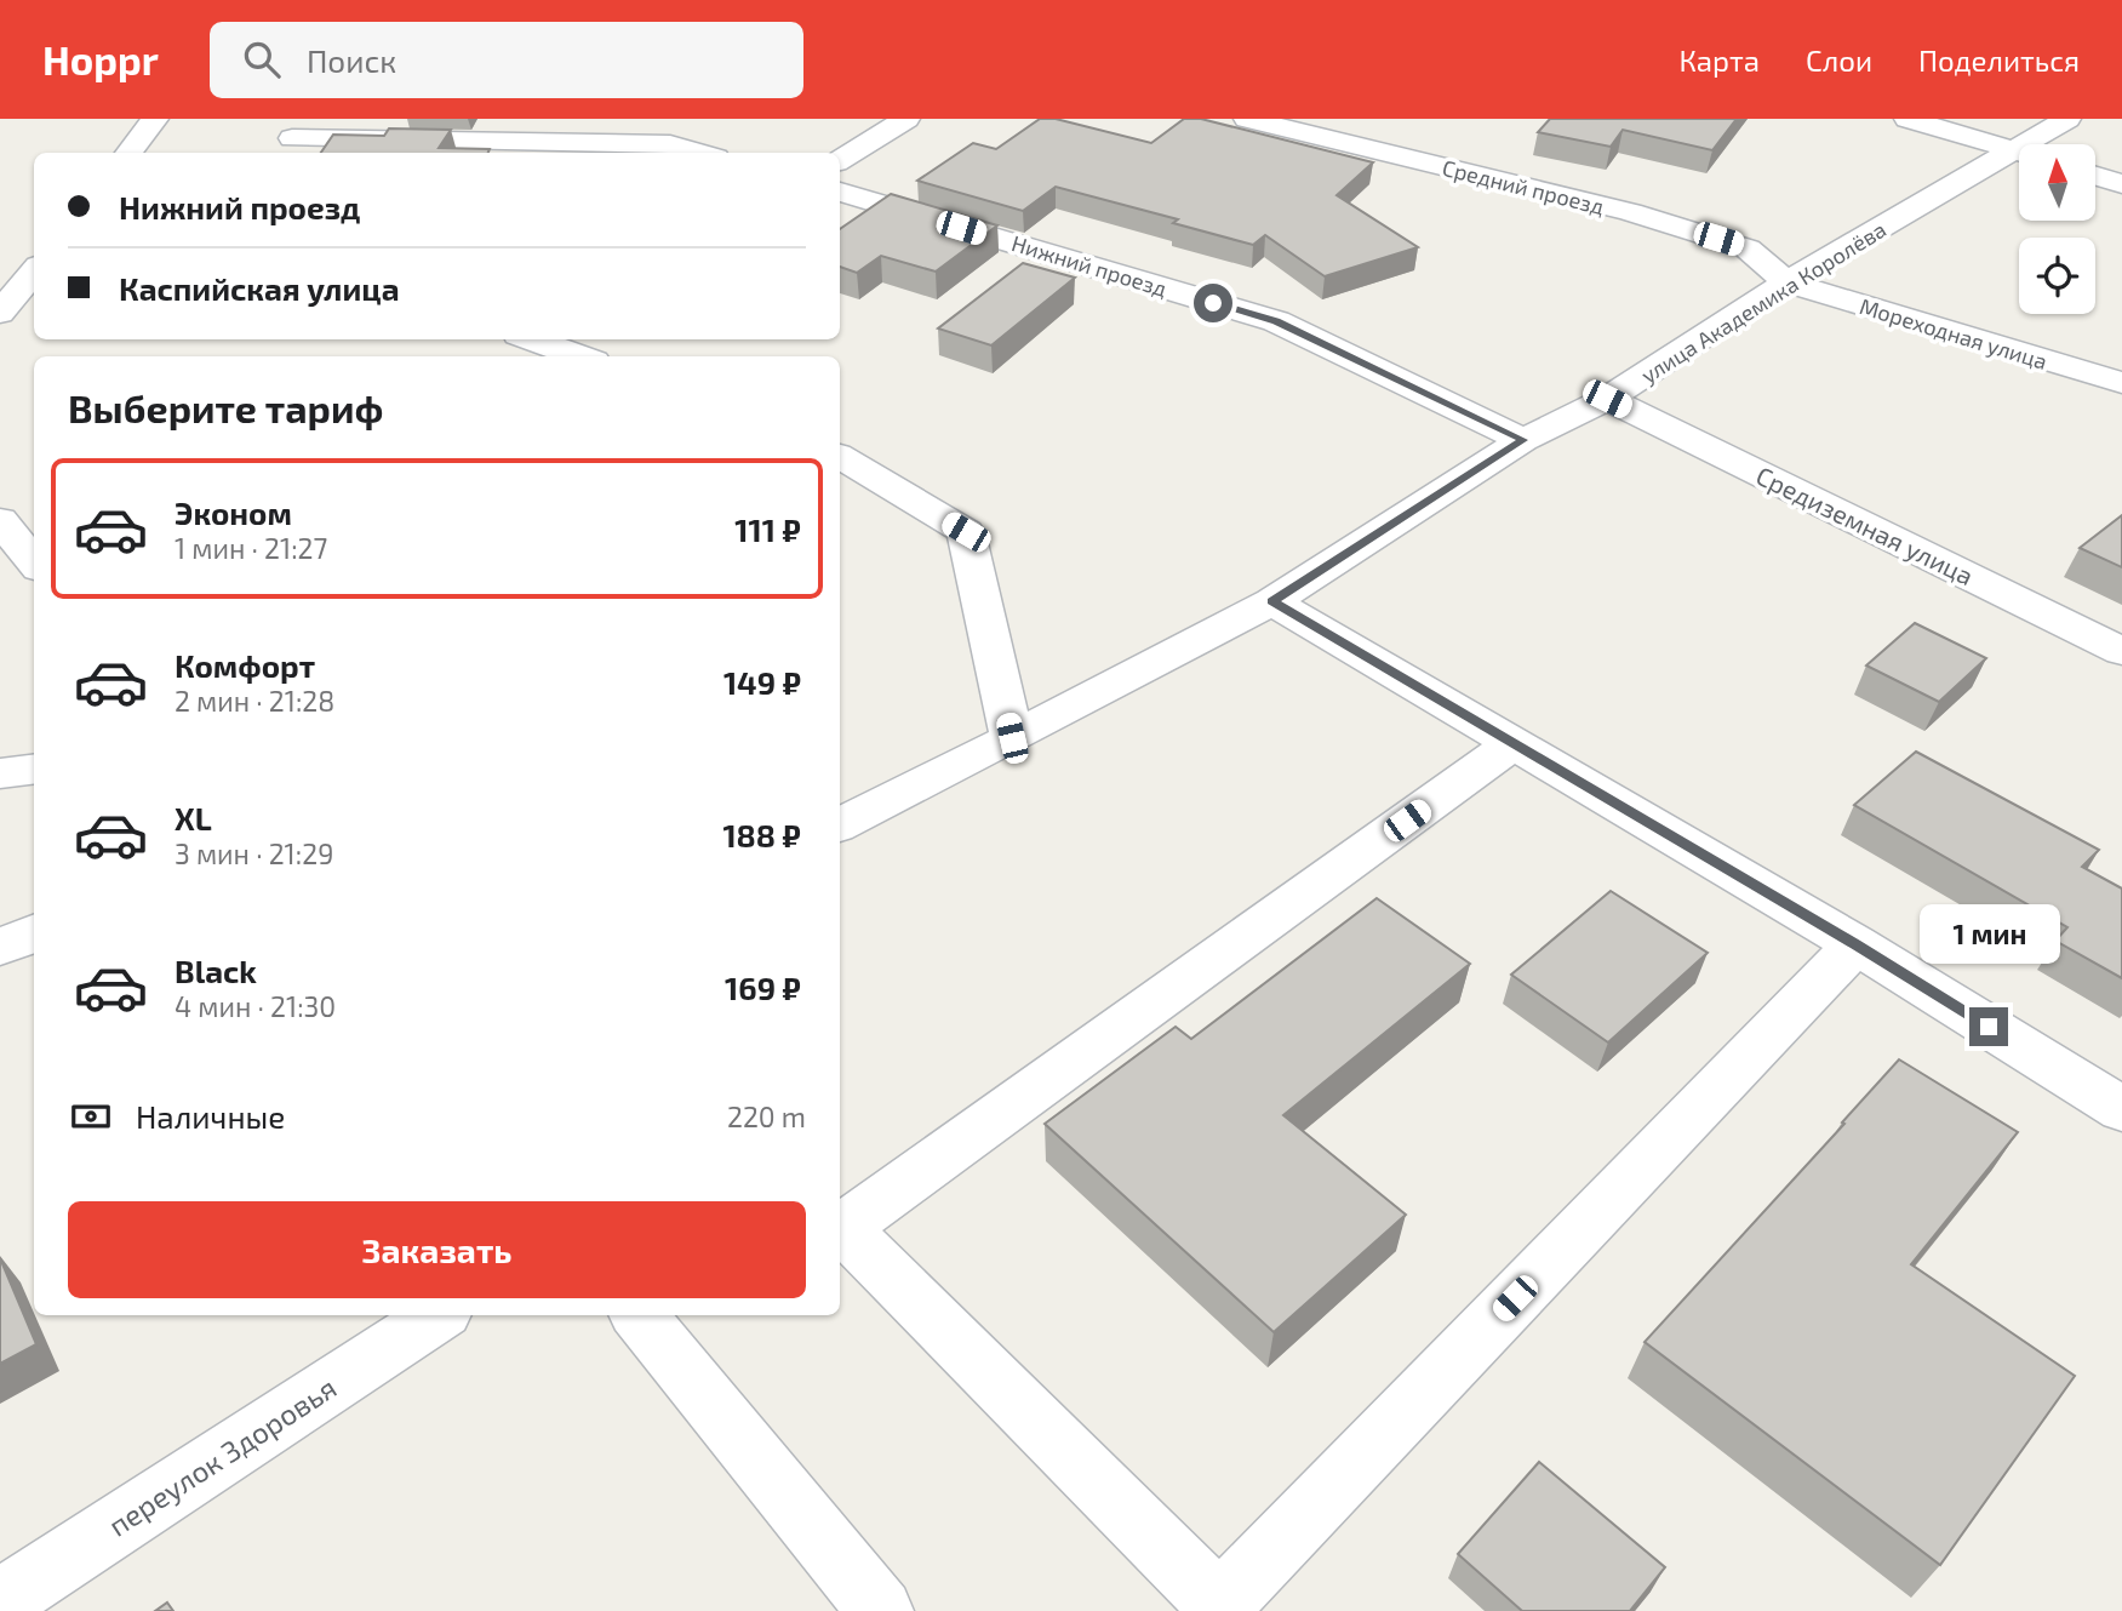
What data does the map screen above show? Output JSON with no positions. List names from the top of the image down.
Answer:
{
  "streets": {
    "street": [
      "Средний проезд",
      "Нижний проезд",
      "улица Академика Королёва",
      "Мореходная улица",
      "Средиземная улица",
      "переулок Здоровья"
    ]
  },
  "crossings": [
    ["Средний проезд", "улица Академика Королёва"],
    ["Средний проезд", "Мореходная улица"],
    ["Нижний проезд", "улица Академика Королёва"],
    ["улица Академика Королёва", "Мореходная улица"],
    ["улица Академика Королёва", "Средиземная улица"]
  ],
  "north": "top",
  "page": {
    "header": "Hoppr",
    "search": "Поиск",
    "nav": ["Карта", "Слои", "Поделиться"],
    "banner": ["Нижний проезд", "Каспийская улица"],
    "heading": "Выберите тариф",
    "list": [
      {
        "name": "Эконом",
        "note": "1 мин · 21:27",
        "value": "111 ₽"
      },
      {
        "name": "Комфорт",
        "note": "2 мин · 21:28",
        "value": "149 ₽"
      },
      {
        "name": "XL",
        "note": "3 мин · 21:29",
        "value": "188 ₽"
      },
      {
        "name": "Black",
        "note": "4 мин · 21:30",
        "value": "169 ₽"
      }
    ],
    "bubble": "1 мин",
    "pay": ["Наличные", "220 m"],
    "buttons": "Заказать"
  }
}
